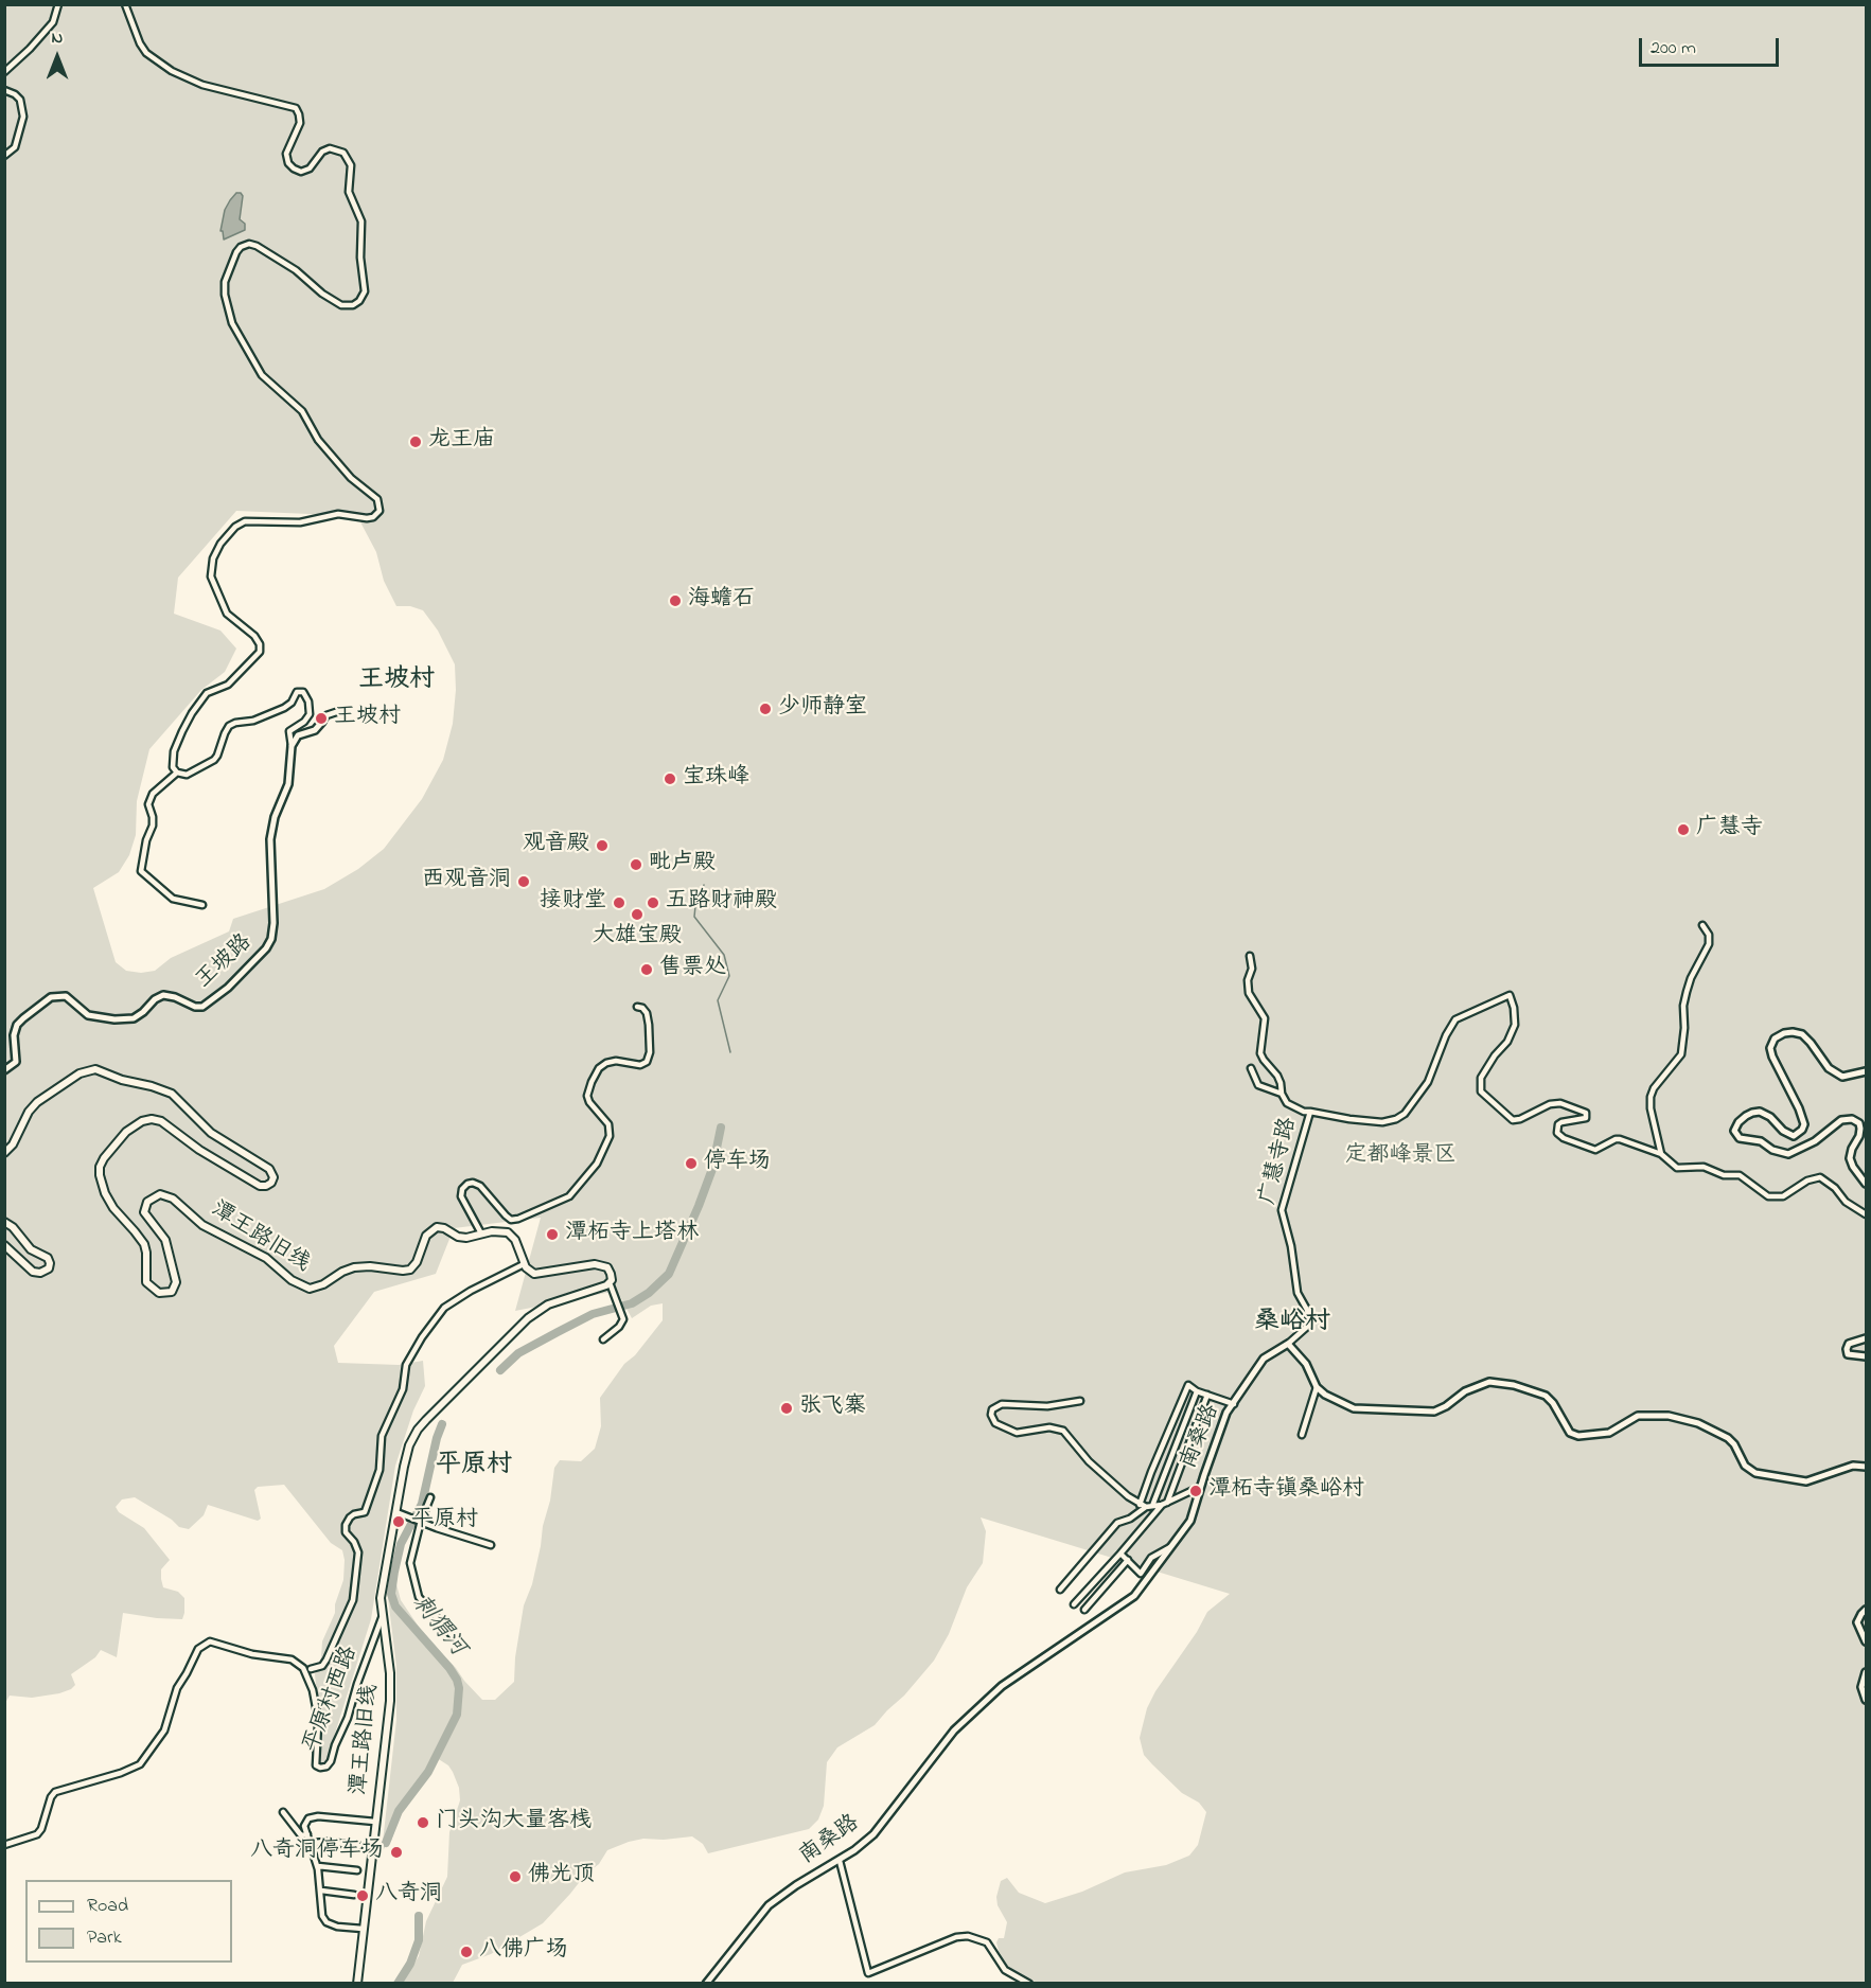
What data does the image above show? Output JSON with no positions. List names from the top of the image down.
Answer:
{
  "streets": {
    "main road": ["潭王路旧线"],
    "street": [
      "王坡路",
      "广慧寺路",
      "南桑路",
      "平原村西路"
    ]
  },
  "crossings": [
    ["广慧寺路", "南桑路"],
    ["潭王路旧线", "平原村西路"]
  ],
  "districts": ["王坡村", "桑峪村", "平原村"],
  "water": ["刺猬河"],
  "parks": ["定都峰景区"],
  "places": [
    "龙王庙",
    "海蟾石",
    "少师静室",
    "王坡村",
    "宝珠峰",
    "广慧寺",
    "观音殿",
    "毗卢殿",
    "西观音洞",
    "接财堂",
    "五路财神殿",
    "大雄宝殿",
    "售票处",
    "停车场",
    "潭柘寺上塔林",
    "张飞寨",
    "潭柘寺镇桑峪村",
    "平原村",
    "门头沟大量客栈",
    "八奇洞停车场",
    "佛光顶",
    "八奇洞",
    "八佛广场"
  ],
  "legend": ["Road", "Park"],
  "scale_bar": "200 m",
  "north": "top"
}
